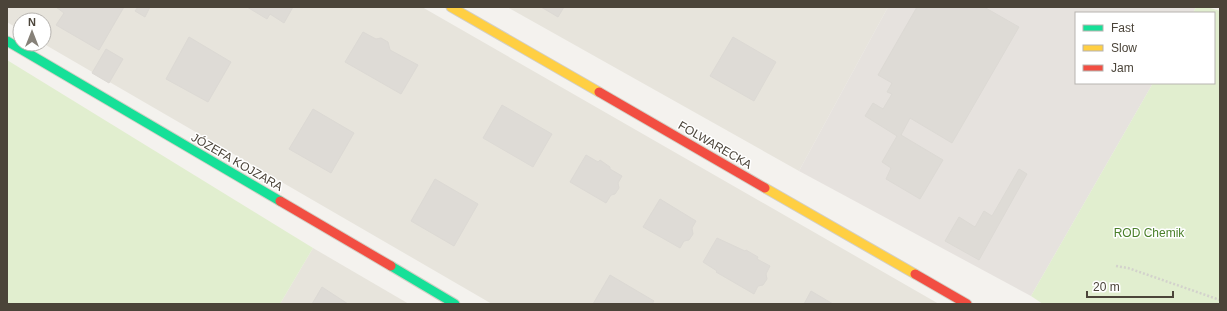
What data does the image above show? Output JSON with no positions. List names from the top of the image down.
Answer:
{
  "streets": {
    "street": ["FOLWARECKA", "JÓZEFA KOJZARA"]
  },
  "parks": ["ROD Chemik"],
  "legend": ["Fast", "Slow", "Jam"],
  "scale_bar": "20 m",
  "north": "top"
}
